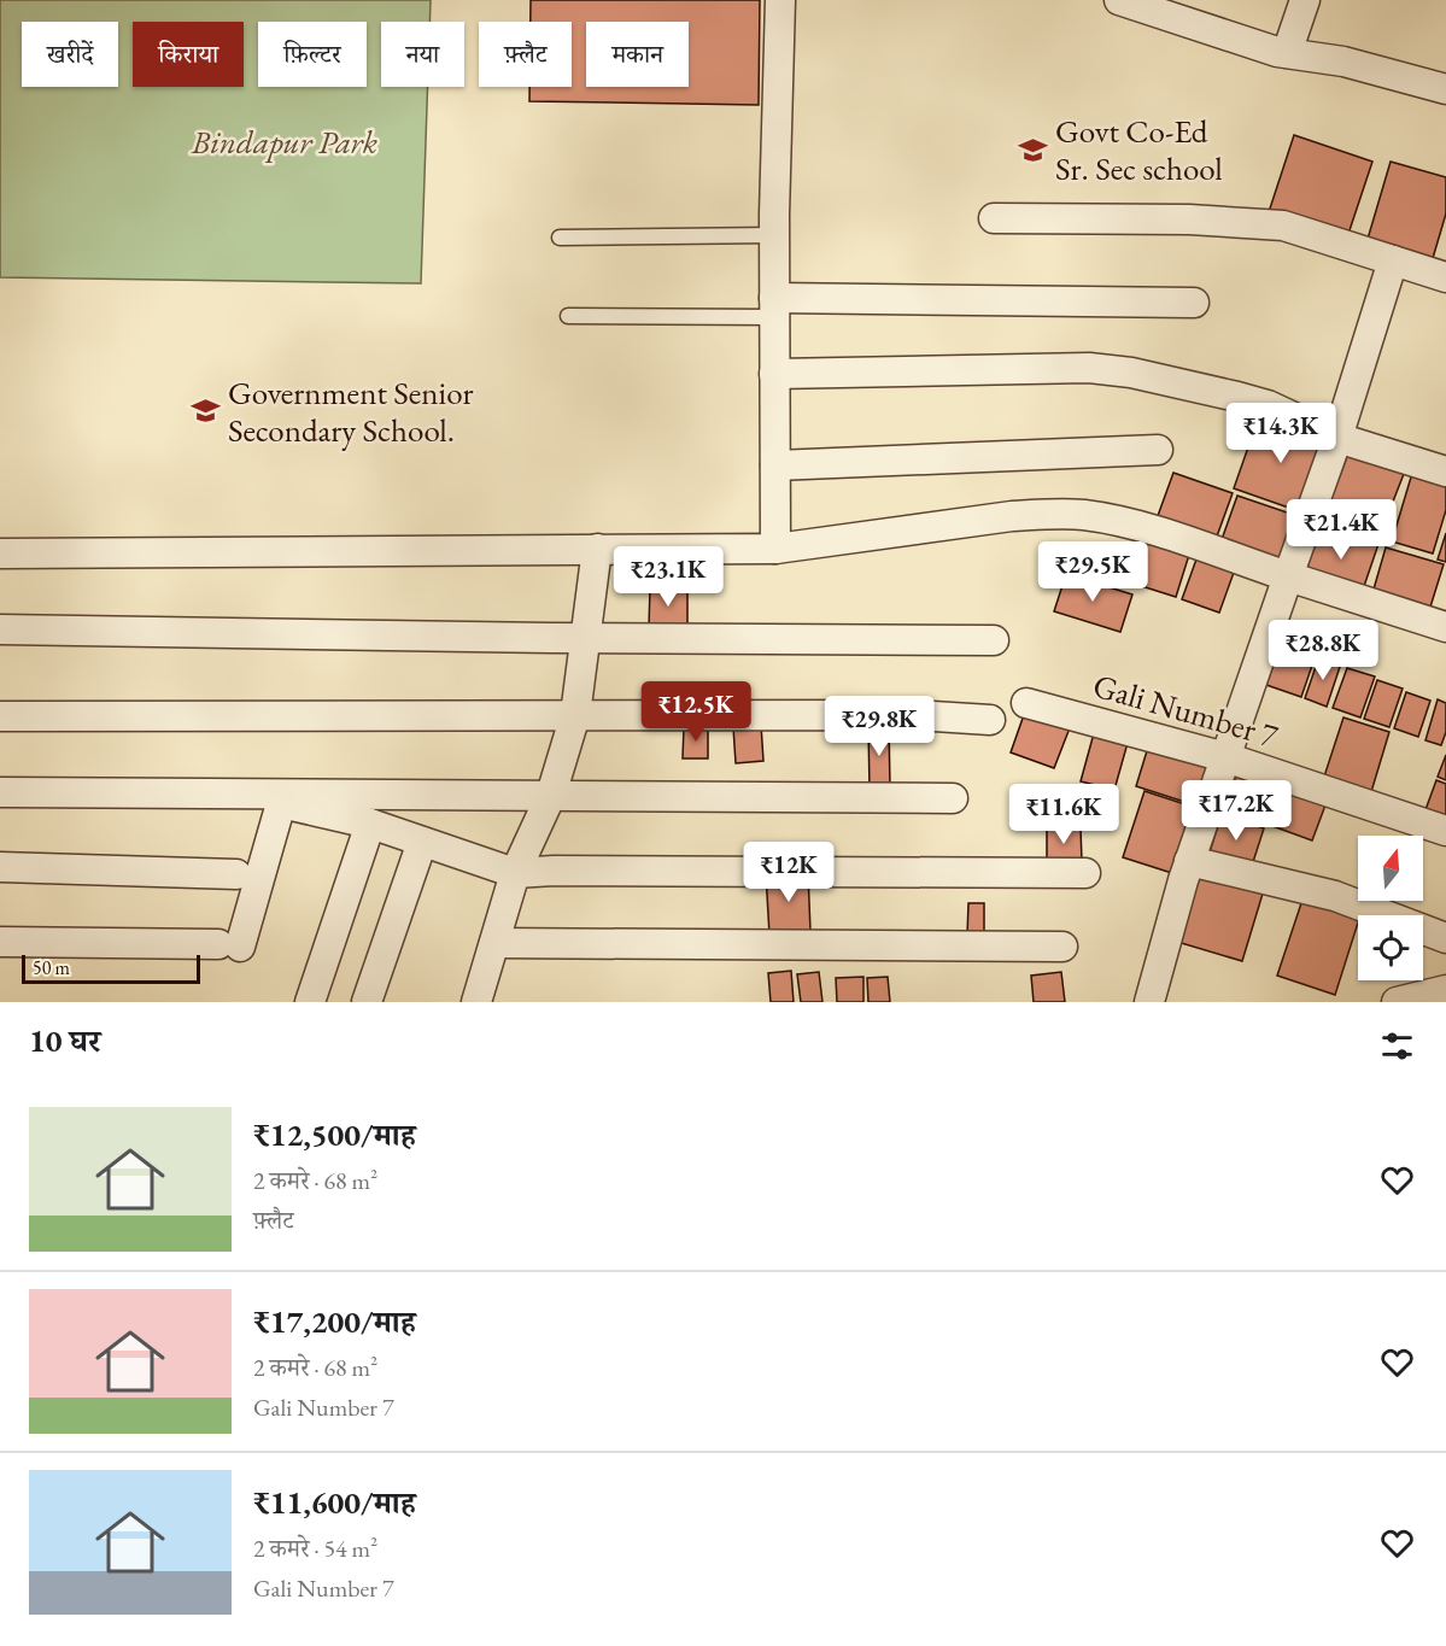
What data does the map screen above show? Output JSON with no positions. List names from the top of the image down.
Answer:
{
  "streets": {
    "street": ["Gali Number 7"]
  },
  "parks": ["Bindapur Park"],
  "places": {
    "school or university": ["Govt Co-Ed Sr. Sec school", "Government Senior Secondary School."]
  },
  "scale_bar": "50 m",
  "north": "top",
  "page": {
    "chip": [
      "खरीदें",
      "किराया",
      "फ़िल्टर",
      "नया",
      "फ़्लैट",
      "मकान"
    ],
    "price": [
      "₹14.3K",
      "₹21.4K",
      "₹29.5K",
      "₹23.1K",
      "₹28.8K",
      "₹12.5K",
      "₹29.8K",
      "₹17.2K",
      "₹11.6K",
      "₹12K"
    ],
    "scale": "50 m",
    "heading": "10 घर",
    "list": [
      {
        "name": "₹12,500/माह",
        "note": "2 कमरे · 68 m² · फ़्लैट"
      },
      {
        "name": "₹17,200/माह",
        "note": "2 कमरे · 68 m² · Gali Number 7"
      },
      {
        "name": "₹11,600/माह",
        "note": "2 कमरे · 54 m² · Gali Number 7"
      }
    ]
  }
}
